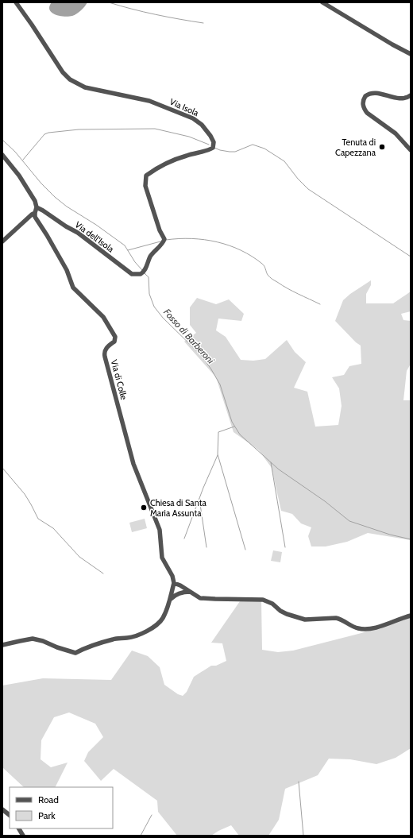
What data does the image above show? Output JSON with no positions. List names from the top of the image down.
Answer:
{
  "streets": {
    "street": ["Via Isola", "Via dell'Isola", "Via di Colle"]
  },
  "crossings": [
    ["Via Isola", "Via dell'Isola"]
  ],
  "water": ["Fosso di Barberoni"],
  "places": ["Tenuta di Capezzana", "Chiesa di Santa Maria Assunta"],
  "legend": ["Road", "Park"]
}
